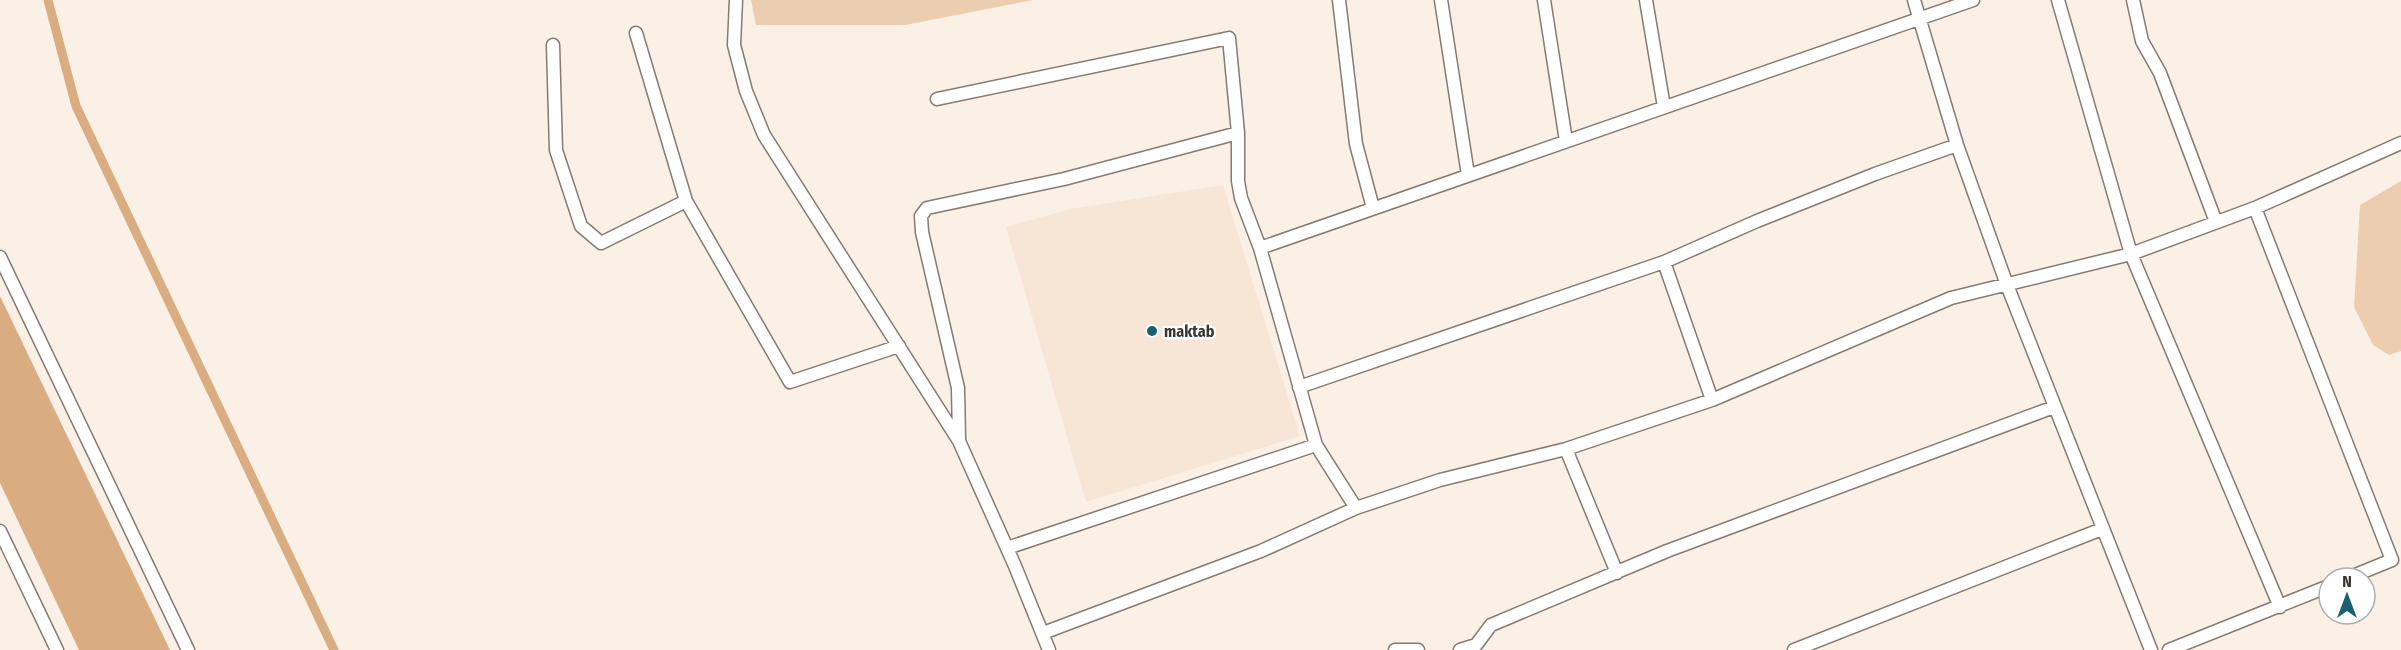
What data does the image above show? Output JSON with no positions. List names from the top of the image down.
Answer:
{
  "places": ["maktab"],
  "north": "top"
}
